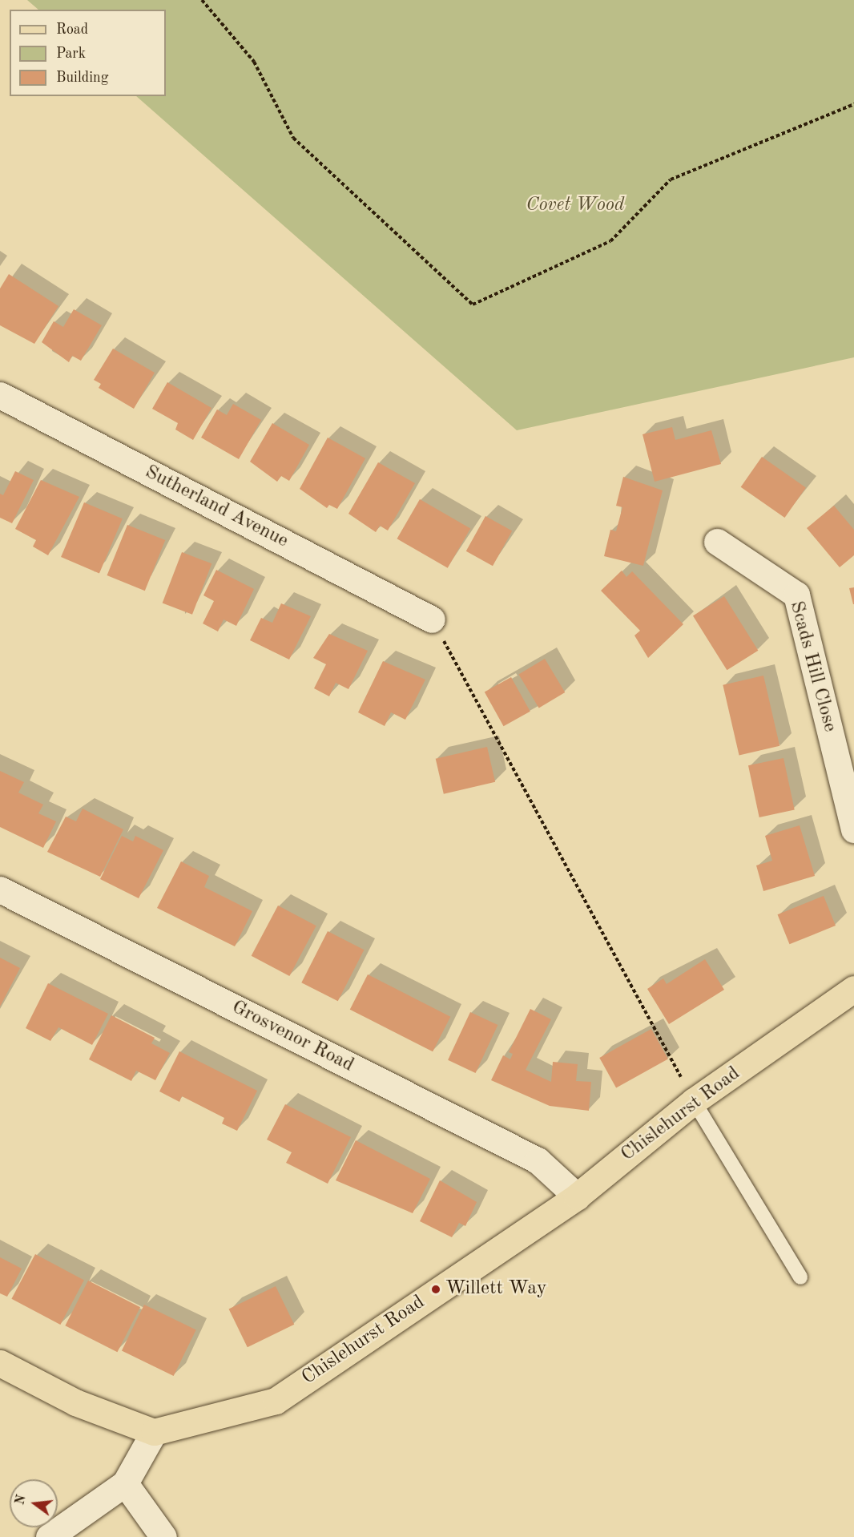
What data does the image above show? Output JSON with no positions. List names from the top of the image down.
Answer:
{
  "streets": {
    "main road": ["Chislehurst Road"],
    "street": ["Sutherland Avenue", "Scads Hill Close", "Grosvenor Road"]
  },
  "crossings": [
    ["Grosvenor Road", "Chislehurst Road"]
  ],
  "parks": ["Covet Wood"],
  "places": ["Willett Way"],
  "legend": ["Road", "Park", "Building"],
  "north": "left"
}
